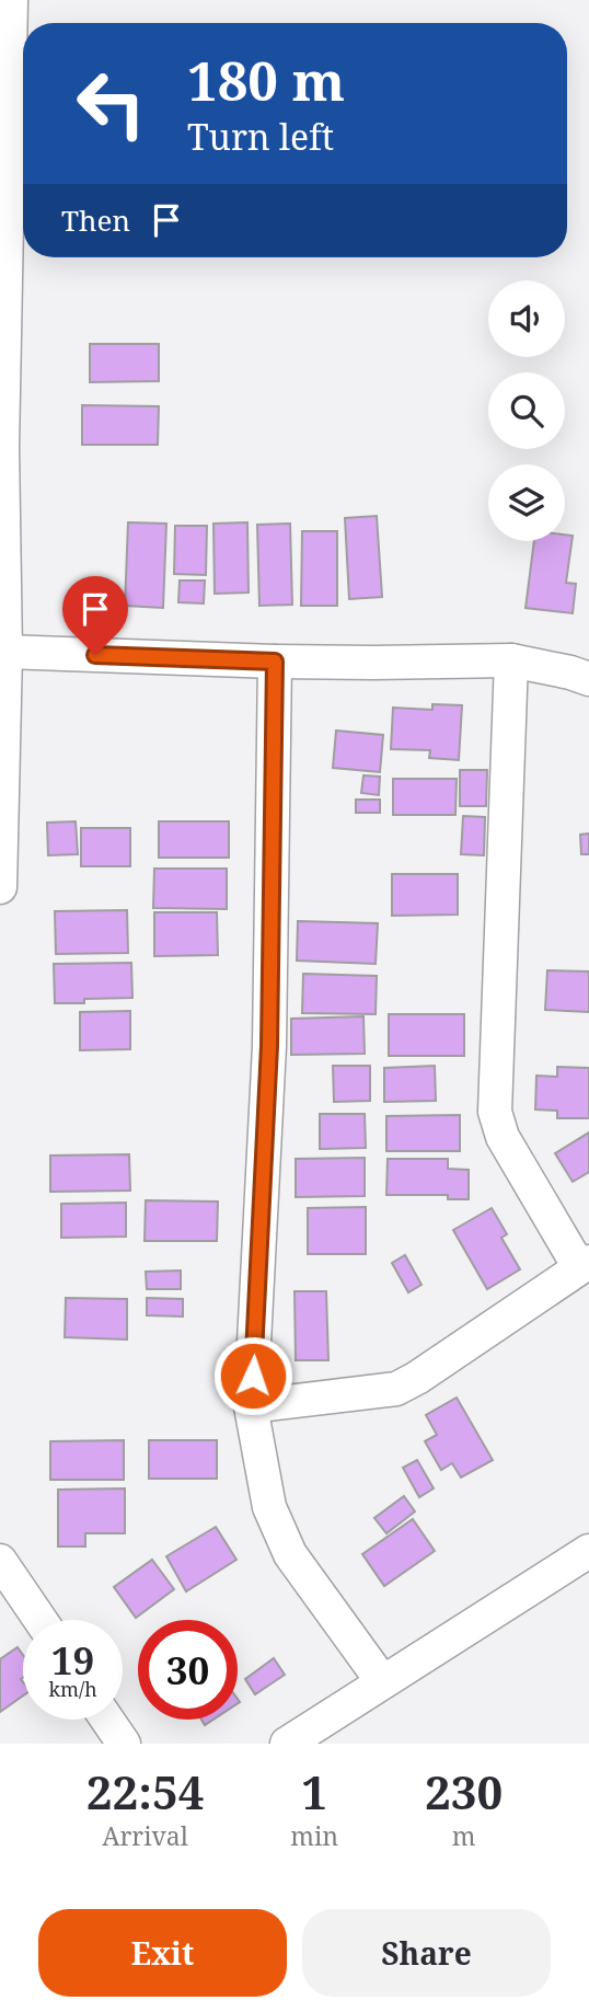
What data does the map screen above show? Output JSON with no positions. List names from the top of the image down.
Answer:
{
  "page": {
    "turn": ["180 m", "Turn left"],
    "then": "Then",
    "speed": "19 km/h",
    "limit": "30",
    "eta": [
      "22:54",
      "Arrival",
      "1",
      "min",
      "230",
      "m"
    ],
    "buttons": ["Exit", "Share"]
  }
}
